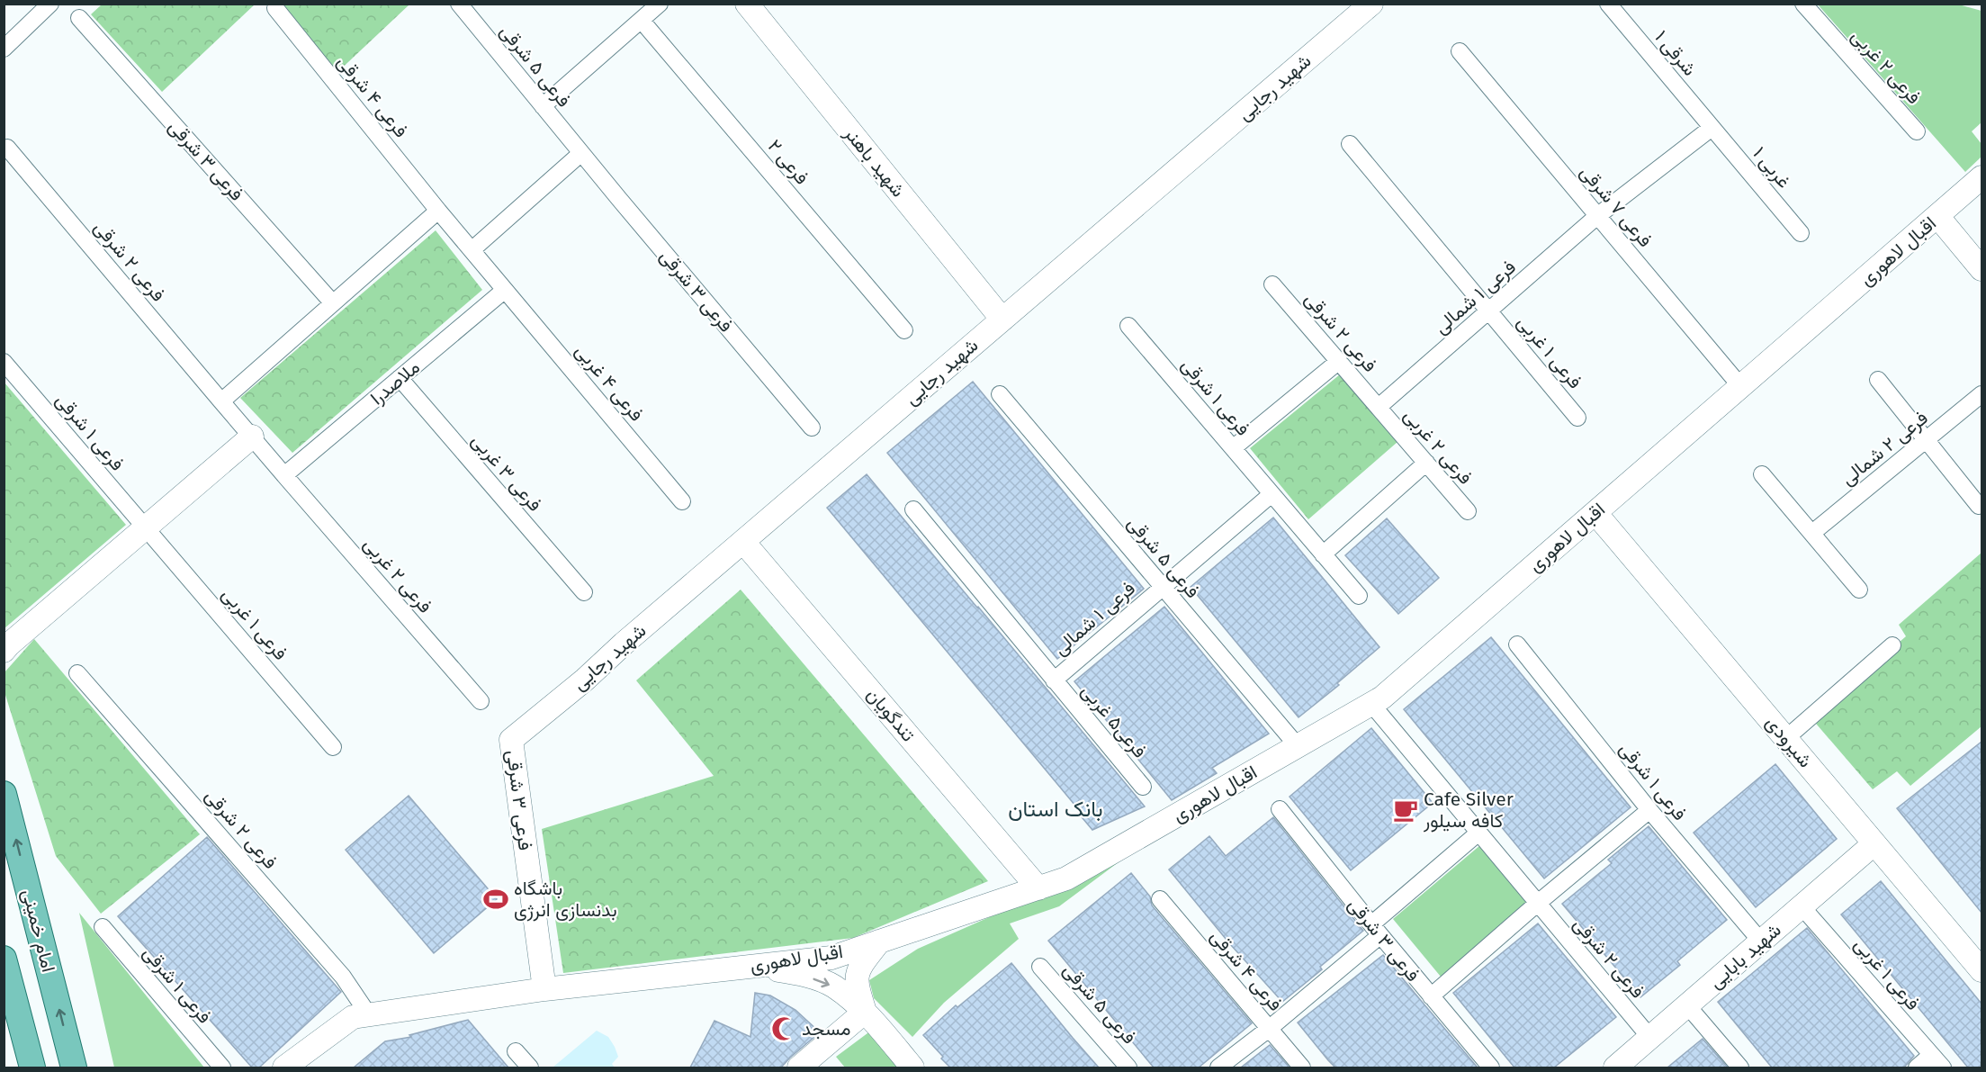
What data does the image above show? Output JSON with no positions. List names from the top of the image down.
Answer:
{
  "streets": {
    "main road": ["امام خمینی"],
    "street": [
      "۱ شرقی",
      "فرعی ۵ شرقی",
      "فرعی ۲ غربی",
      "شهید رجایی",
      "فرعی ۴ شرقی",
      "فرعی ۳ شرقی",
      "فرعی ۲",
      "شهید باهنر",
      "۱ غربی",
      "فرعی ۷ شرقی",
      "اقبال لاهوری",
      "فرعی ۲ شرقی",
      "فرعی ۱ شمالی",
      "فرعی ۱ غربی",
      "ملاصدرا",
      "فرعی ۴ غربی",
      "فرعی ۱ شرقی",
      "فرعی ۲ شمالی",
      "فرعی ۳ غربی",
      "تندگویان",
      "فرعی۵ غربی",
      "شیرودی",
      "شهید بابایی"
    ]
  },
  "crossings": [
    ["۱ شرقی", "۱ غربی"],
    ["۱ شرقی", "فرعی ۱ شمالی"],
    ["فرعی ۵ شرقی", "فرعی ۳ شرقی"],
    ["فرعی ۵ شرقی", "اقبال لاهوری"],
    ["فرعی ۵ شرقی", "فرعی ۱ شمالی"],
    ["فرعی ۲ غربی", "فرعی ۲ شرقی"],
    ["فرعی ۲ غربی", "فرعی ۱ شمالی"],
    ["فرعی ۲ غربی", "ملاصدرا"],
    ["شهید رجایی", "فرعی ۳ شرقی"],
    ["شهید رجایی", "شهید باهنر"],
    ["شهید رجایی", "تندگویان"],
    ["فرعی ۳ شرقی", "اقبال لاهوری"],
    ["۱ غربی", "فرعی ۱ شمالی"],
    ["فرعی ۷ شرقی", "اقبال لاهوری"],
    ["فرعی ۷ شرقی", "فرعی ۱ شمالی"],
    ["اقبال لاهوری", "فرعی ۲ شرقی"],
    ["اقبال لاهوری", "تندگویان"],
    ["اقبال لاهوری", "شیرودی"],
    ["فرعی ۲ شرقی", "فرعی ۱ شمالی"],
    ["فرعی ۲ شرقی", "شهید بابایی"],
    ["فرعی ۱ شمالی", "فرعی ۱ غربی"],
    ["فرعی ۱ شمالی", "فرعی ۱ شرقی"],
    ["فرعی ۱ شمالی", "فرعی۵ غربی"],
    ["فرعی ۱ غربی", "فرعی ۱ شرقی"],
    ["فرعی ۱ غربی", "شهید بابایی"],
    ["ملاصدرا", "فرعی ۴ غربی"],
    ["ملاصدرا", "فرعی ۳ غربی"],
    ["فرعی ۱ شرقی", "شهید بابایی"],
    ["شیرودی", "شهید بابایی"]
  ],
  "districts": ["بانک استان"],
  "places": {
    "cafe": ["Cafe Silver کافه سیلور"],
    "sports": ["باشگاه بدنسازی انرژی"],
    "mosque": ["مسجد"]
  }
}
